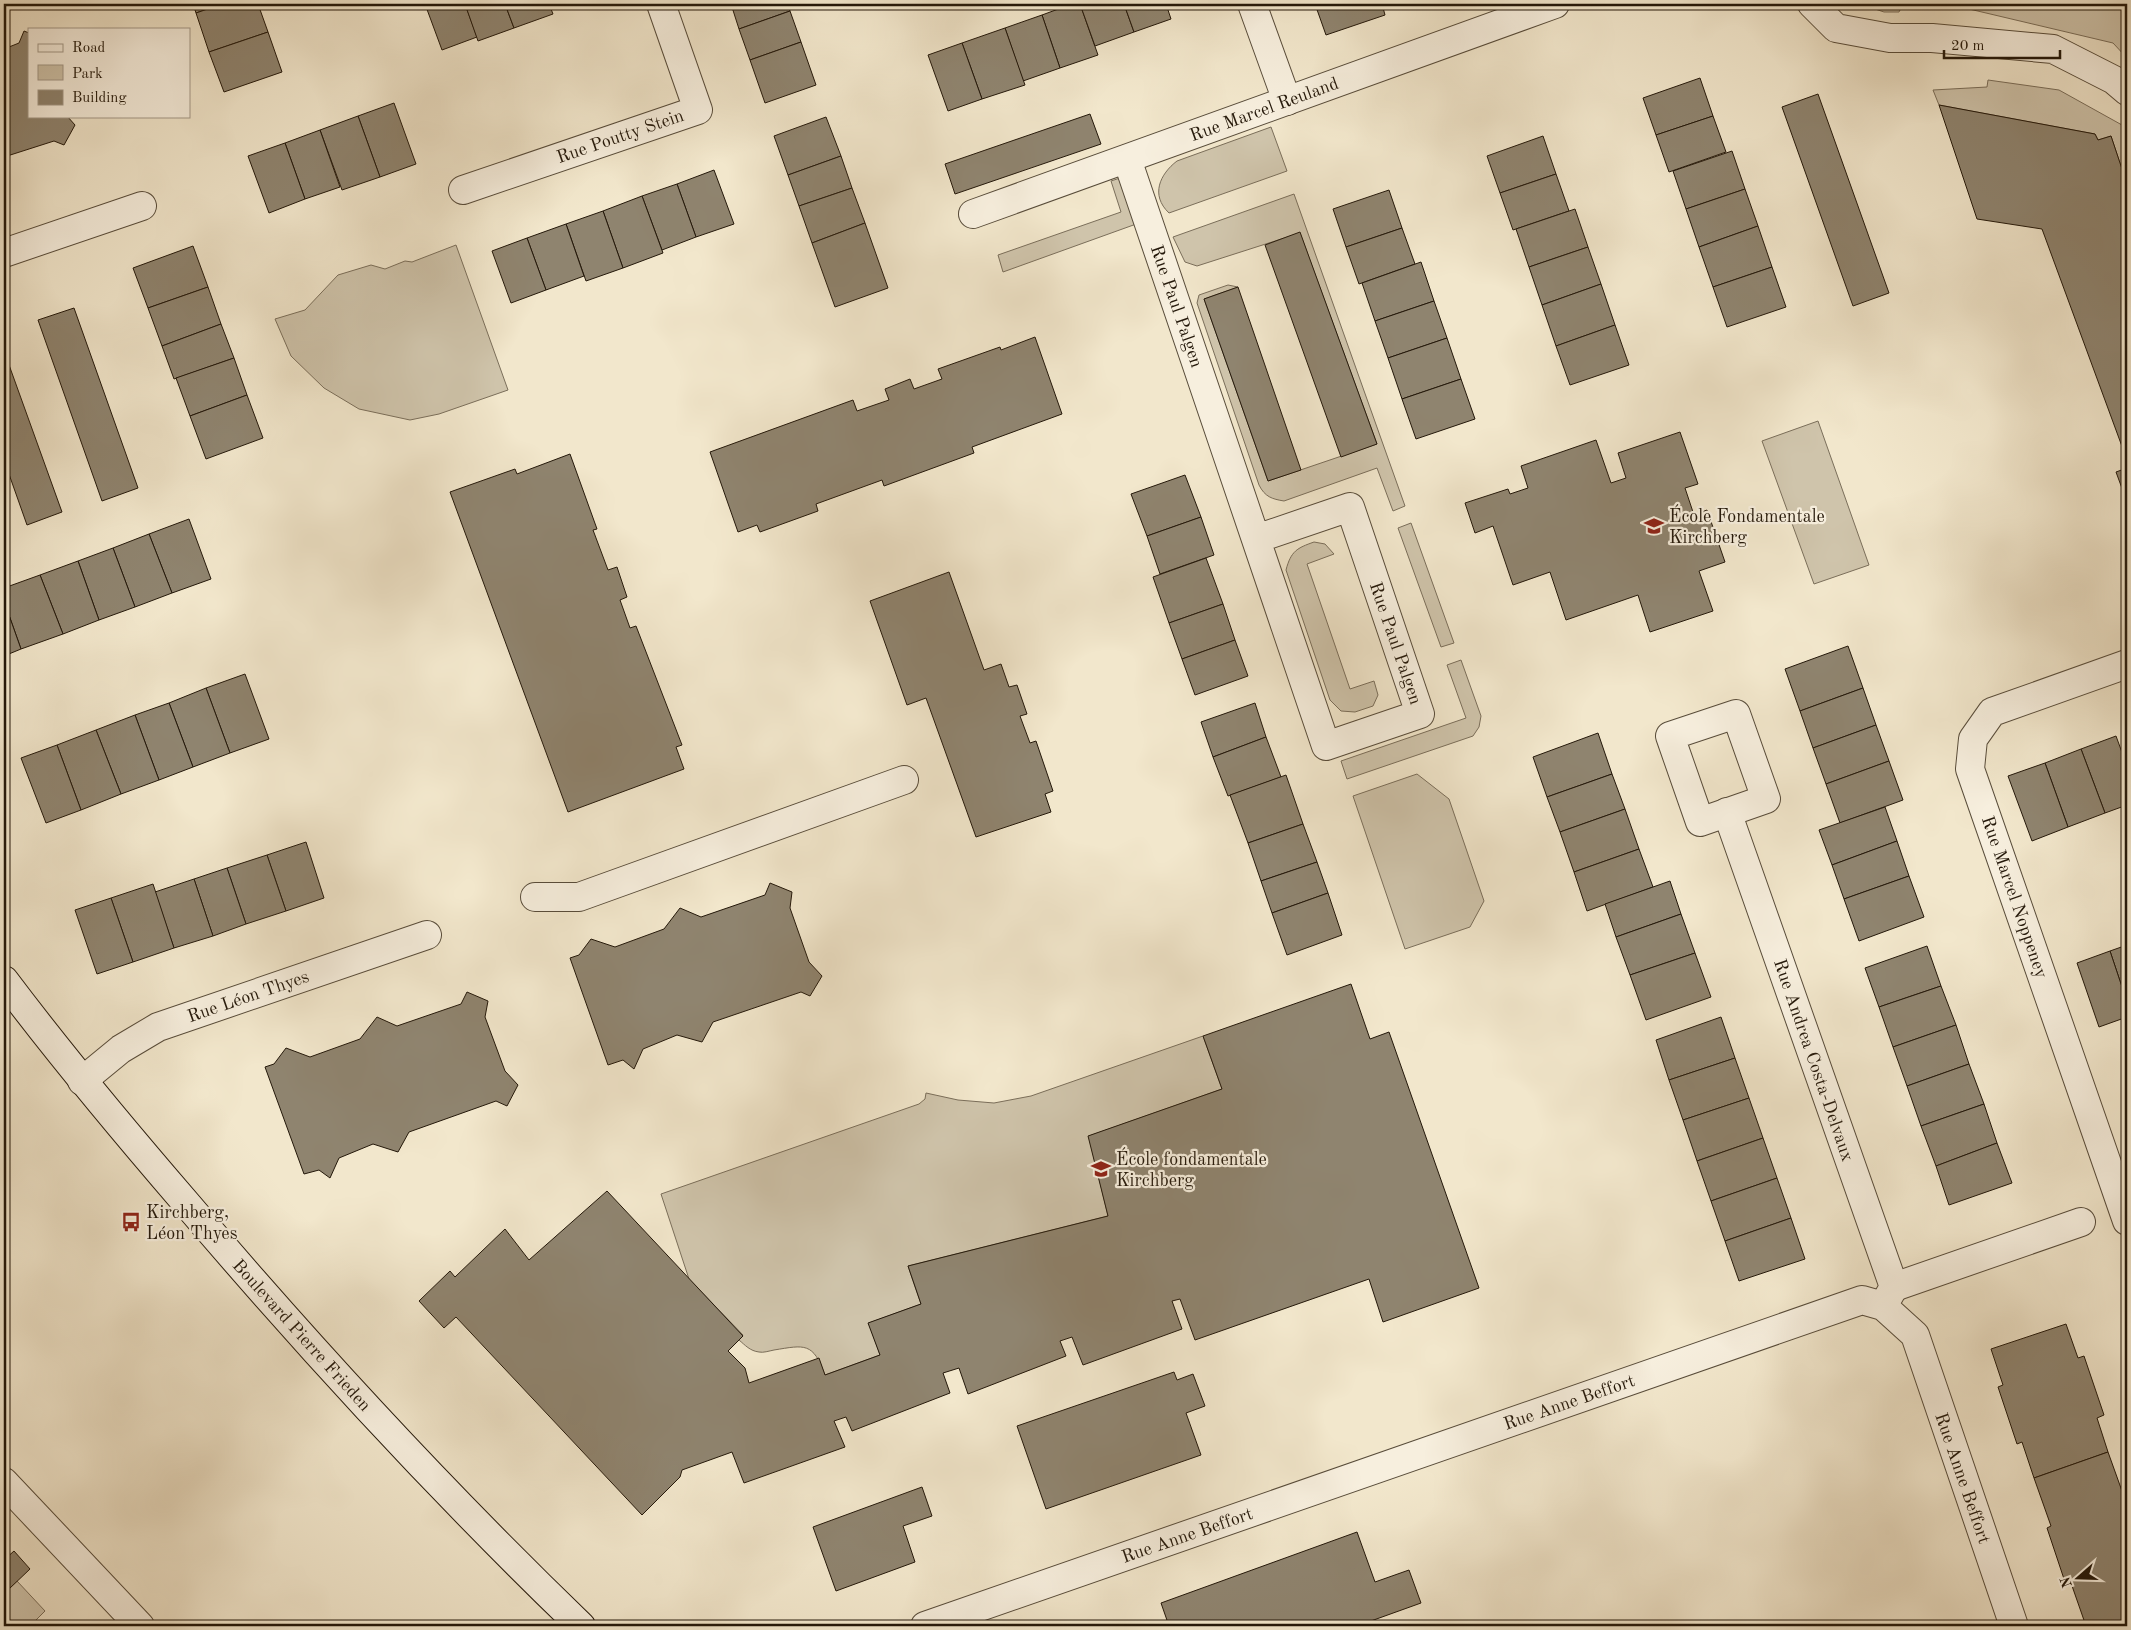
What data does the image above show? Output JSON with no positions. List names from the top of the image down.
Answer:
{
  "streets": {
    "street": [
      "Rue Marcel Reuland",
      "Rue Poutty Stein",
      "Rue Paul Palgen",
      "Rue Marcel Noppeney",
      "Rue Léon Thyes",
      "Rue Andrea Costa-Delvaux",
      "Boulevard Pierre Frieden",
      "Rue Anne Beffort"
    ]
  },
  "crossings": [
    ["Rue Marcel Reuland", "Rue Paul Palgen"],
    ["Rue Léon Thyes", "Boulevard Pierre Frieden"],
    ["Rue Andrea Costa-Delvaux", "Rue Anne Beffort"]
  ],
  "places": {
    "school or university": ["École Fondamentale Kirchberg", "École fondamentale Kirchberg"],
    "bus stop": ["Kirchberg, Léon Thyes"]
  },
  "legend": ["Road", "Park", "Building"],
  "scale_bar": "20 m",
  "north": "left"
}
